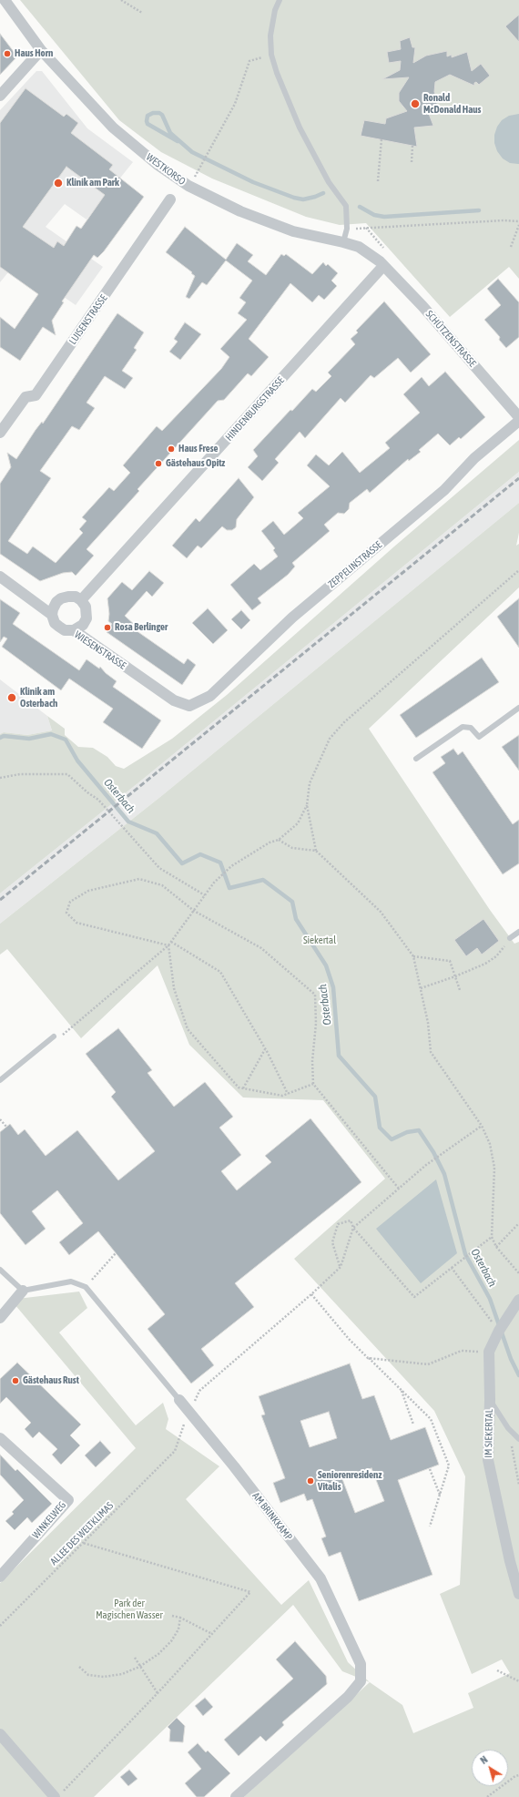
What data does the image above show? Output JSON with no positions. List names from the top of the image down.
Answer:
{
  "streets": {
    "street": [
      "WESTKORSO",
      "LUISENSTRASSE",
      "SCHÜTZENSTRASSE",
      "HINDENBURGSTRASSE",
      "ZEPPELINSTRASSE",
      "WIESENSTRASSE",
      "IM SIEKERTAL",
      "AM BRINKKAMP",
      "WINKELWEG"
    ],
    "path": ["ALLEE DES WELTKLIMAS"]
  },
  "crossings": [
    ["WESTKORSO", "SCHÜTZENSTRASSE"],
    ["WESTKORSO", "HINDENBURGSTRASSE"],
    ["SCHÜTZENSTRASSE", "HINDENBURGSTRASSE"],
    ["HINDENBURGSTRASSE", "WIESENSTRASSE"],
    ["ZEPPELINSTRASSE", "WIESENSTRASSE"],
    ["AM BRINKKAMP", "ALLEE DES WELTKLIMAS"]
  ],
  "water": ["Osterbach"],
  "parks": ["Siekertal", "Park der Magischen Wasser"],
  "places": [
    "Haus Horn",
    "Ronald McDonald Haus",
    "Klinik am Park",
    "Haus Frese",
    "Gästehaus Opitz",
    "Rosa Berlinger",
    "Klinik am Osterbach",
    "Gästehaus Rust",
    "Seniorenresidenz Vitalis"
  ],
  "north": "top left"
}
